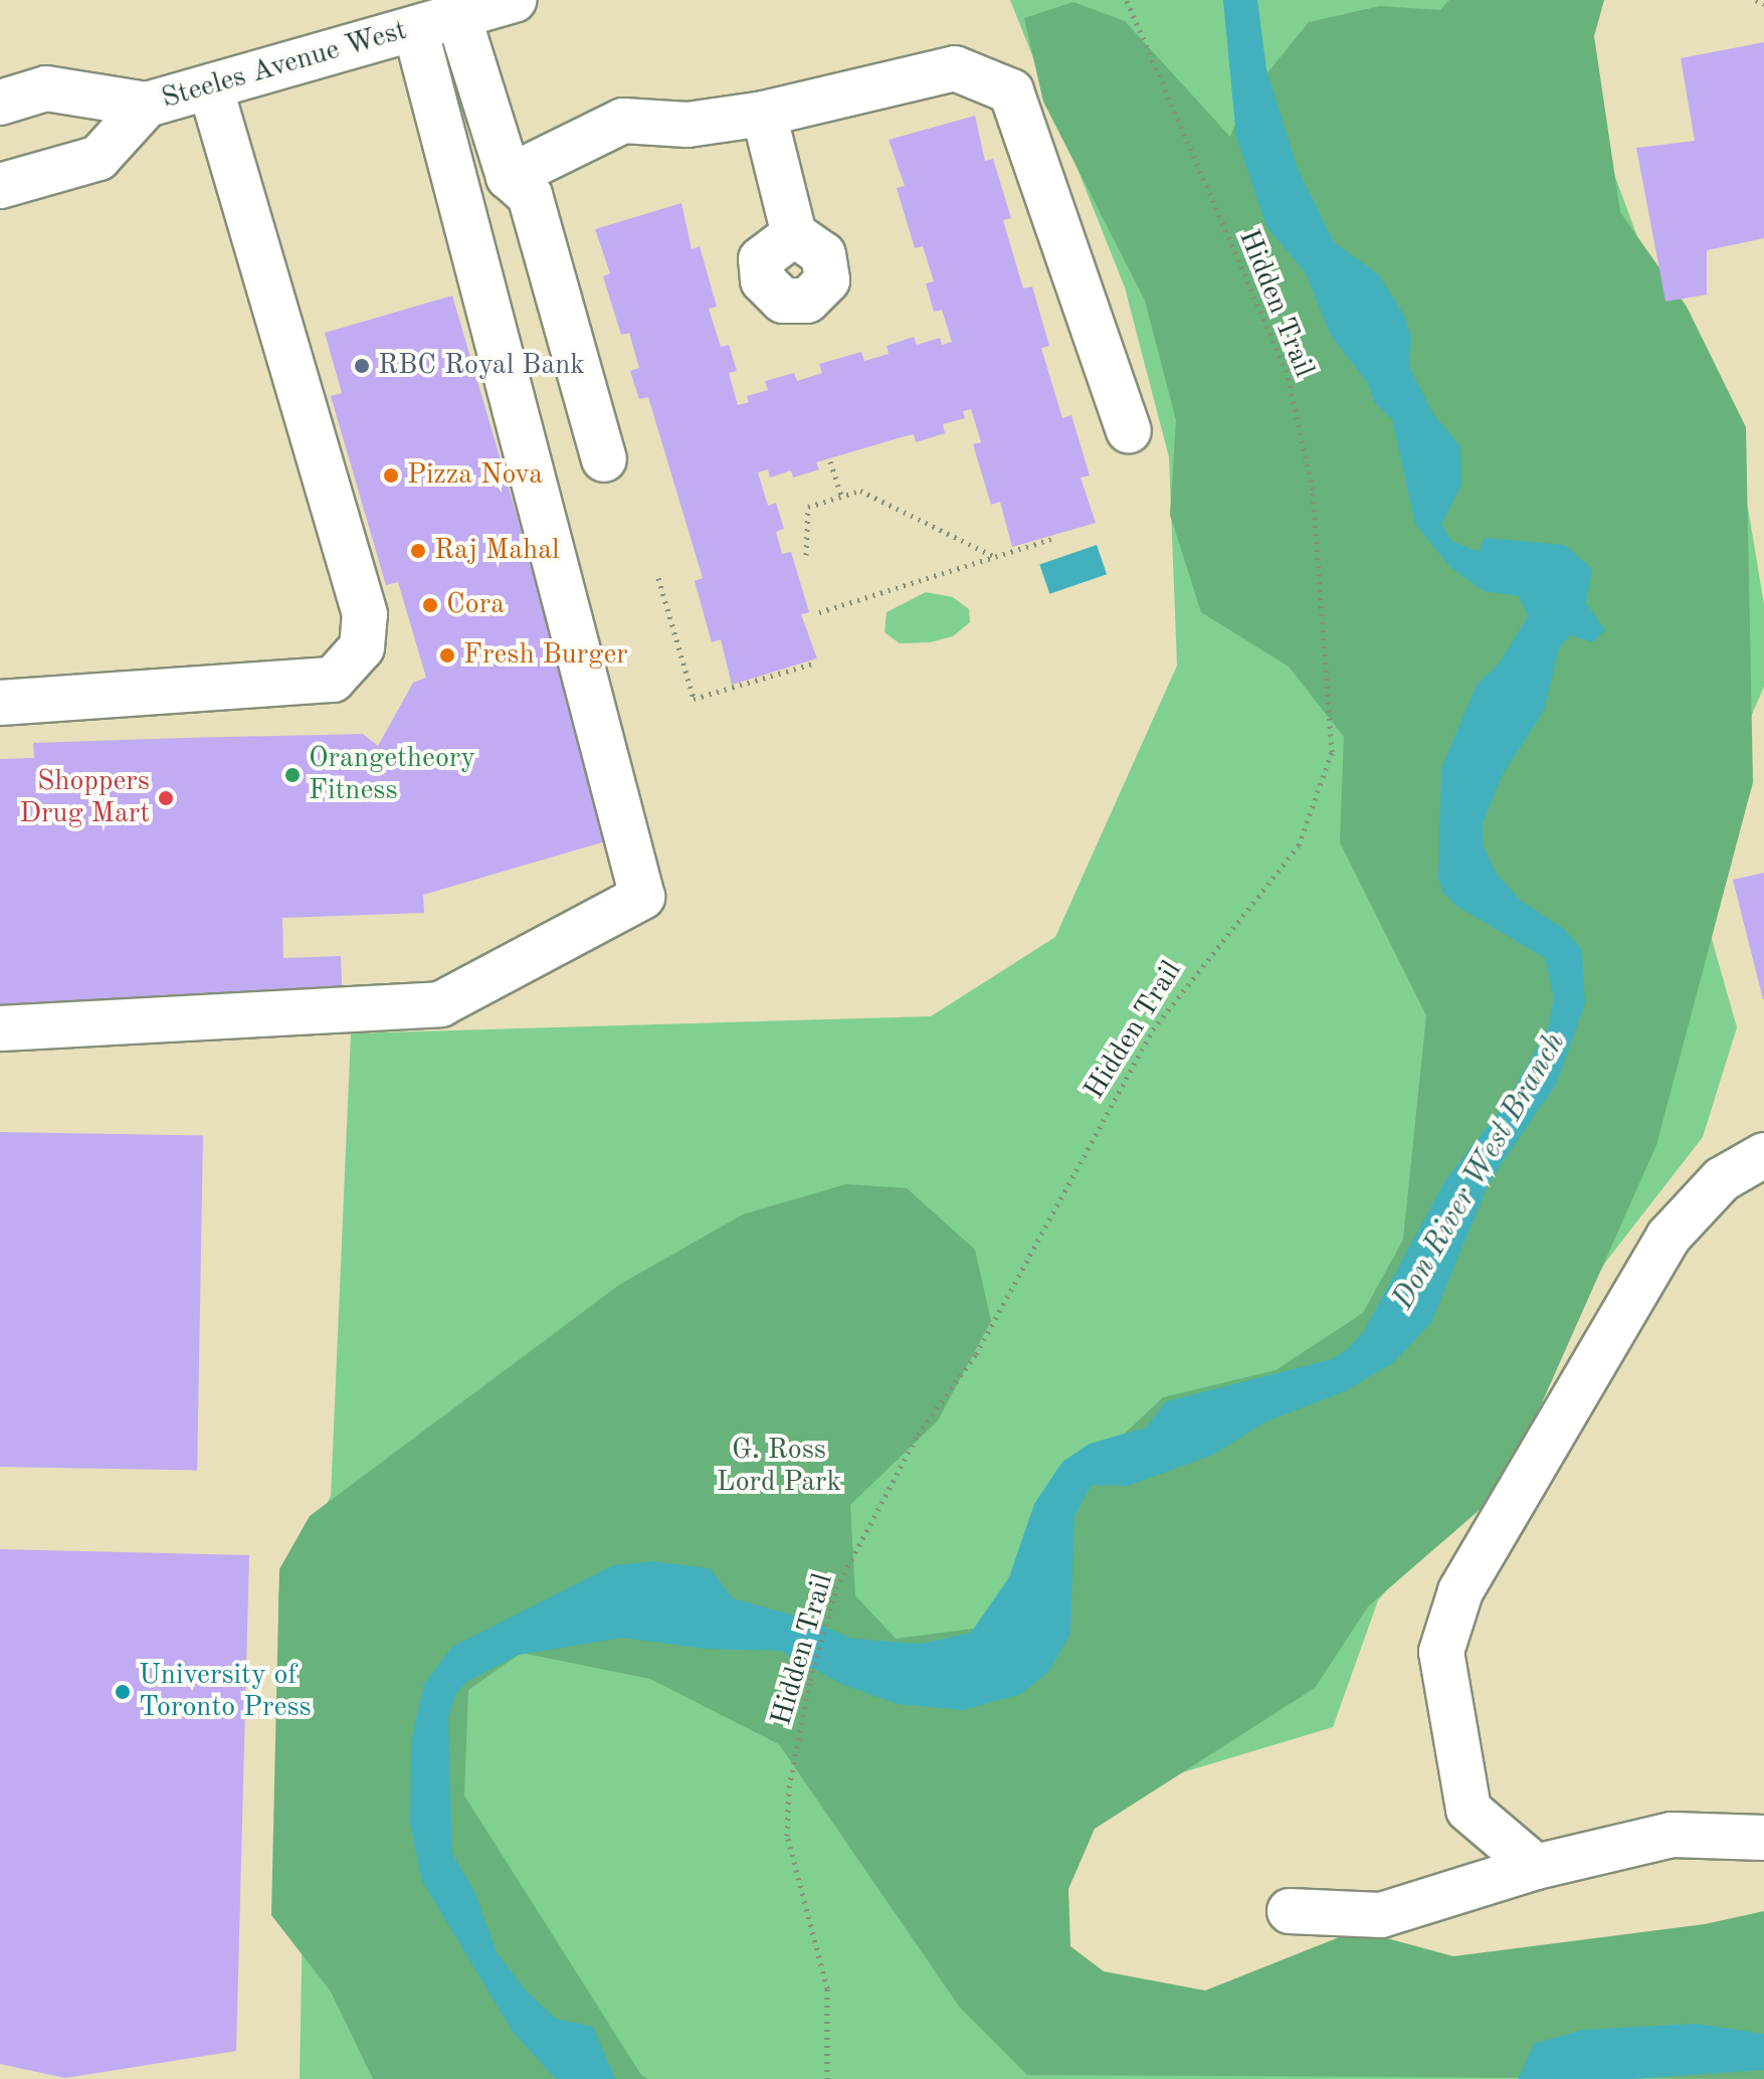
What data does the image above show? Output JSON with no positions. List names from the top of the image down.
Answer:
{
  "streets": {
    "main road": ["Steeles Avenue West"],
    "path": ["Hidden Trail"]
  },
  "water": ["Don River West Branch"],
  "parks": ["G. Ross Lord Park"],
  "places": [
    "RBC Royal Bank",
    "Pizza Nova",
    "Raj Mahal",
    "Cora",
    "Fresh Burger",
    "Orangetheory Fitness",
    "Shoppers Drug Mart",
    "University of Toronto Press"
  ]
}
